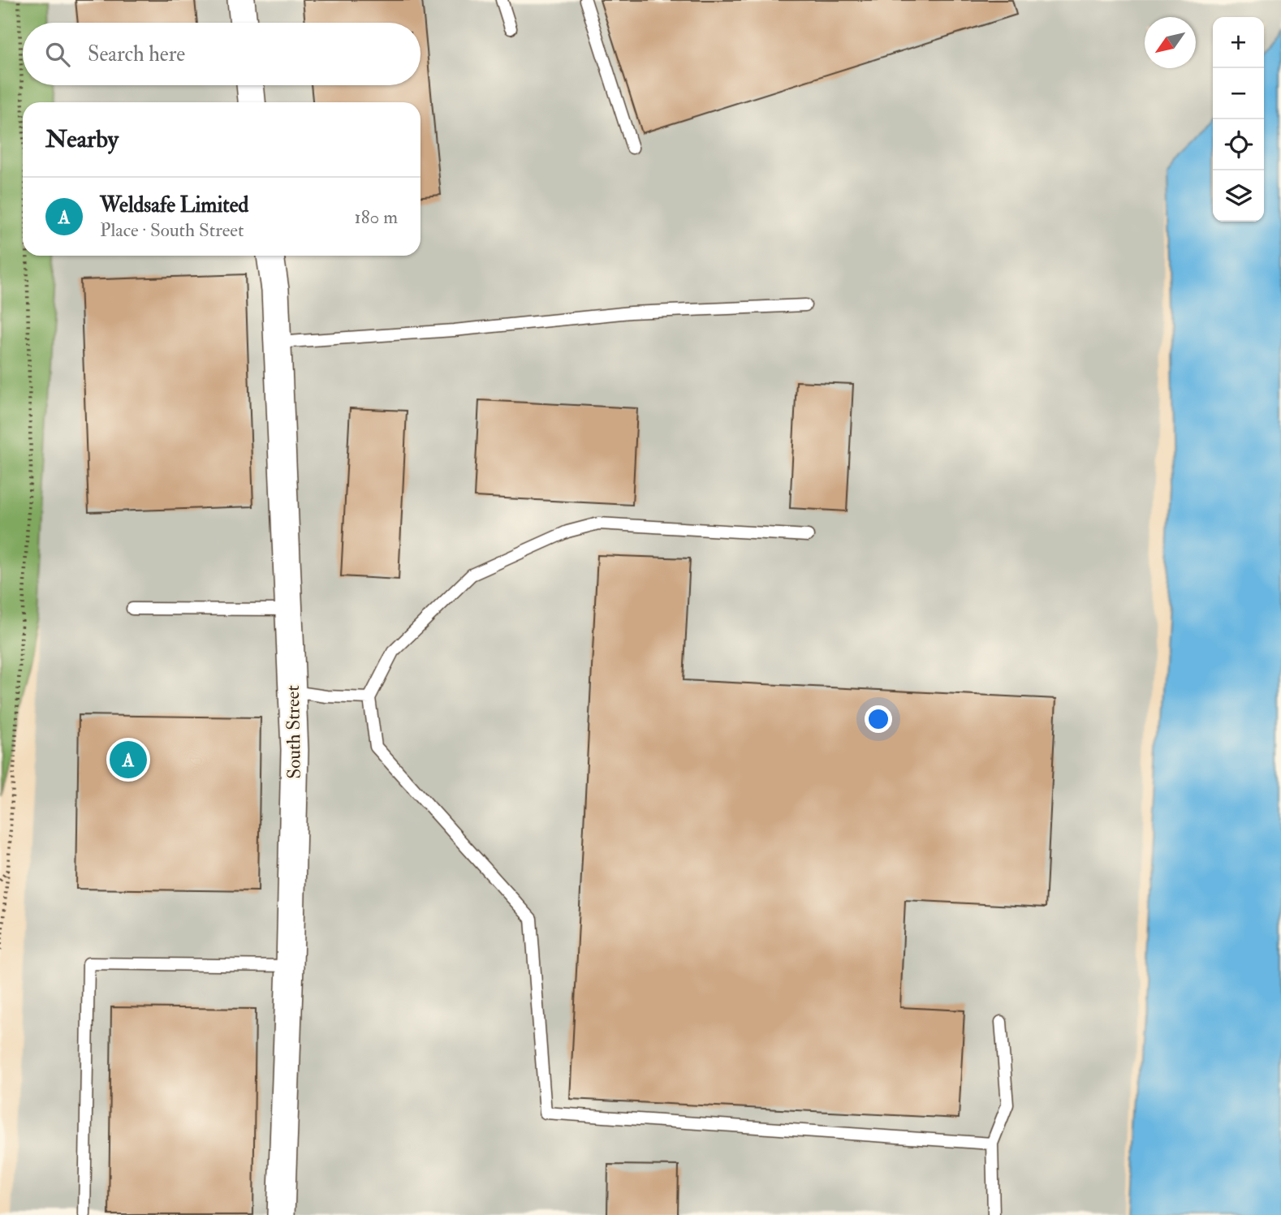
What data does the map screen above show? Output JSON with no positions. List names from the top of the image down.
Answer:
{
  "streets": {
    "street": ["South Street"]
  },
  "north": "bottom left",
  "page": {
    "map_buttons": ["+", "−"],
    "search": "Search here",
    "heading": "Nearby",
    "list": [
      {
        "mark": "A",
        "name": "Weldsafe Limited",
        "note": "Place · South Street",
        "value": "180 m"
      }
    ],
    "pins": "A"
  }
}
